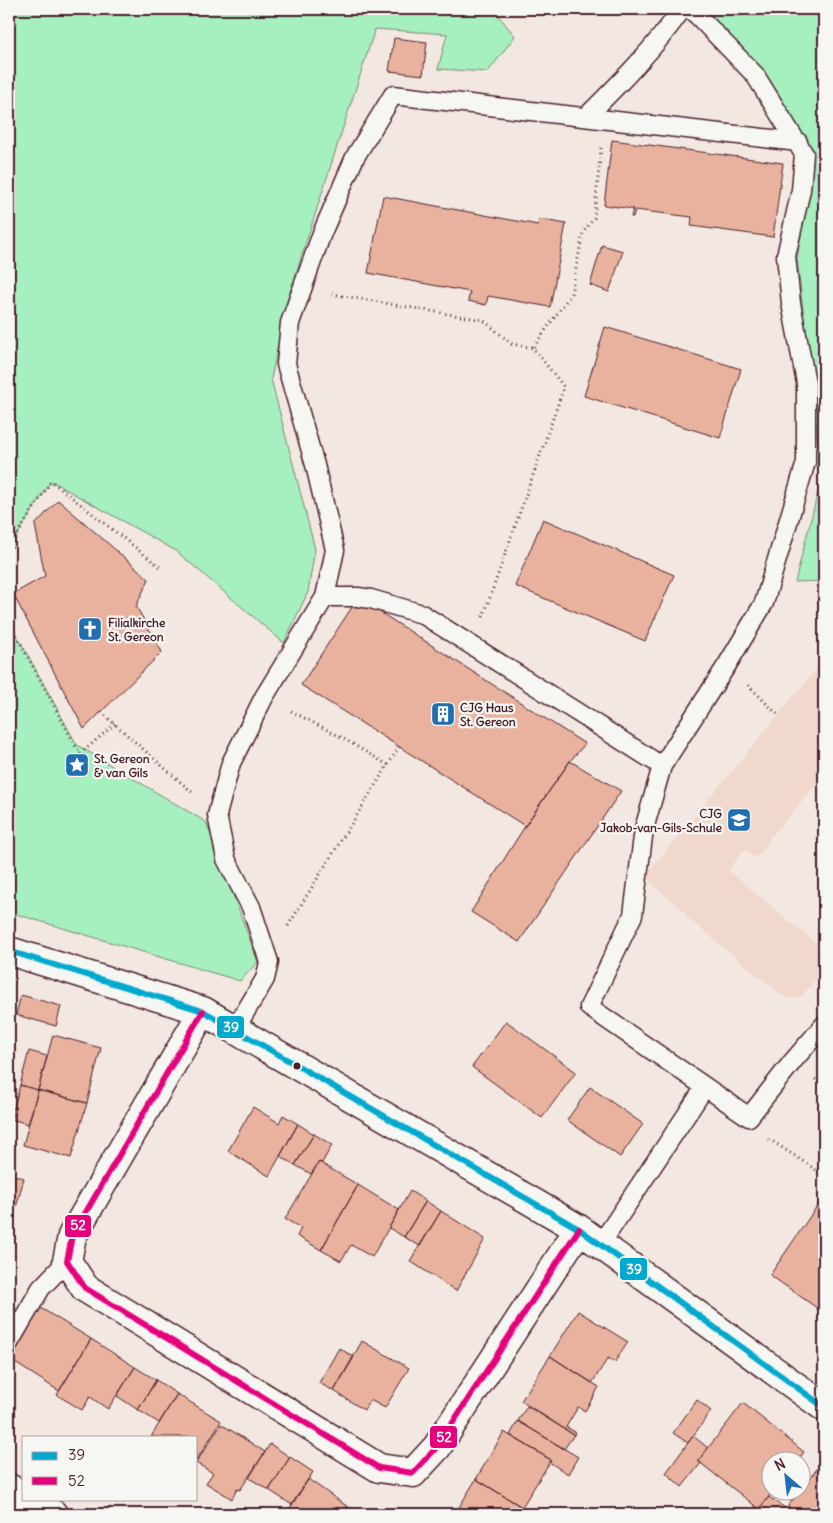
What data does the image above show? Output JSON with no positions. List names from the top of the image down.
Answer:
{
  "places": {
    "church": ["Filialkirche St. Gereon"],
    "building": ["CJG Haus St. Gereon"],
    "place": ["St. Gereon & van Gils"],
    "school or university": ["CJG Jakob-van-Gils-Schule"]
  },
  "lines": ["transit line 39", "transit line 52"],
  "legend": ["39", "52"],
  "north": "top left"
}
